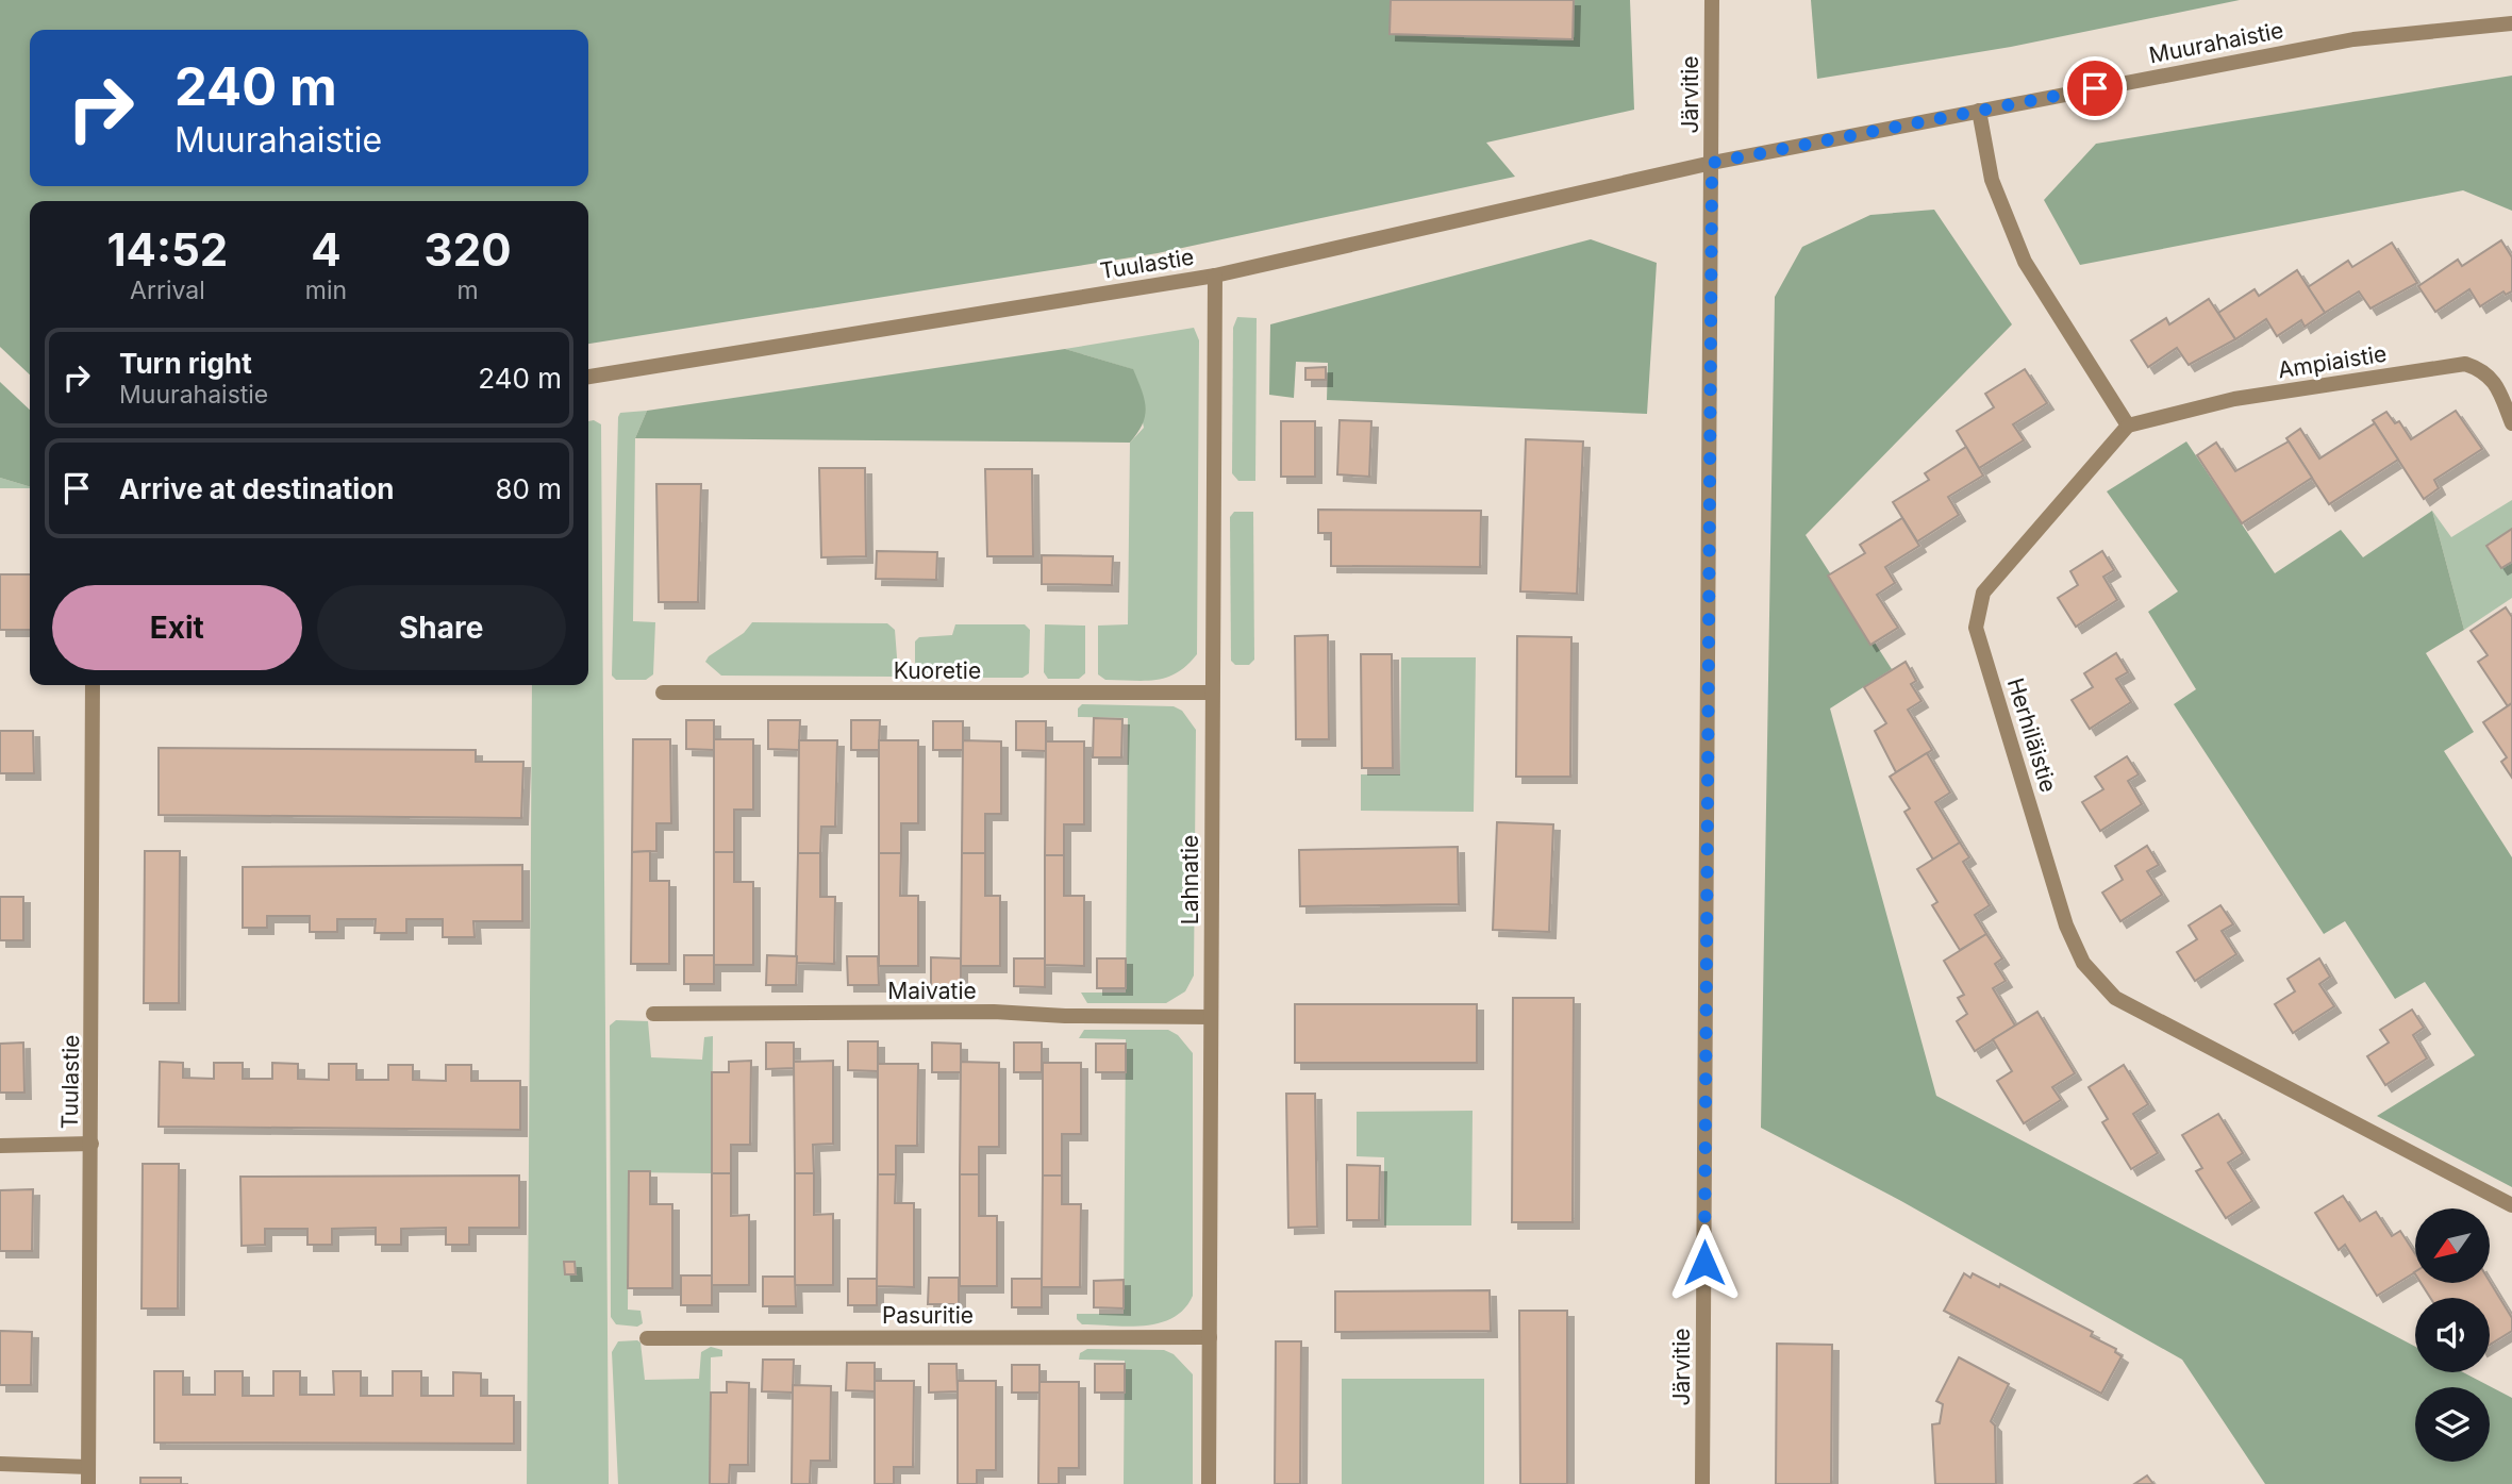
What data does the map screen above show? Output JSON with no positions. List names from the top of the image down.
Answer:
{
  "streets": {
    "street": [
      "Muurahaistie",
      "Järvitie",
      "Tuulastie",
      "Ampiaistie",
      "Kuoretie",
      "Herhiläistie",
      "Lahnatie",
      "Maivatie",
      "Pasuritie"
    ]
  },
  "crossings": [
    ["Muurahaistie", "Järvitie"],
    ["Muurahaistie", "Tuulastie"],
    ["Järvitie", "Tuulastie"],
    ["Tuulastie", "Lahnatie"],
    ["Ampiaistie", "Herhiläistie"],
    ["Kuoretie", "Lahnatie"],
    ["Lahnatie", "Maivatie"],
    ["Lahnatie", "Pasuritie"]
  ],
  "north": "bottom left",
  "page": {
    "turn": ["240 m", "Muurahaistie"],
    "eta": [
      "14:52",
      "Arrival",
      "4",
      "min",
      "320",
      "m"
    ],
    "list": [
      {
        "name": "Turn right",
        "note": "Muurahaistie",
        "value": "240 m"
      },
      {
        "name": "Arrive at destination",
        "value": "80 m"
      }
    ],
    "buttons": ["Exit", "Share"]
  }
}
